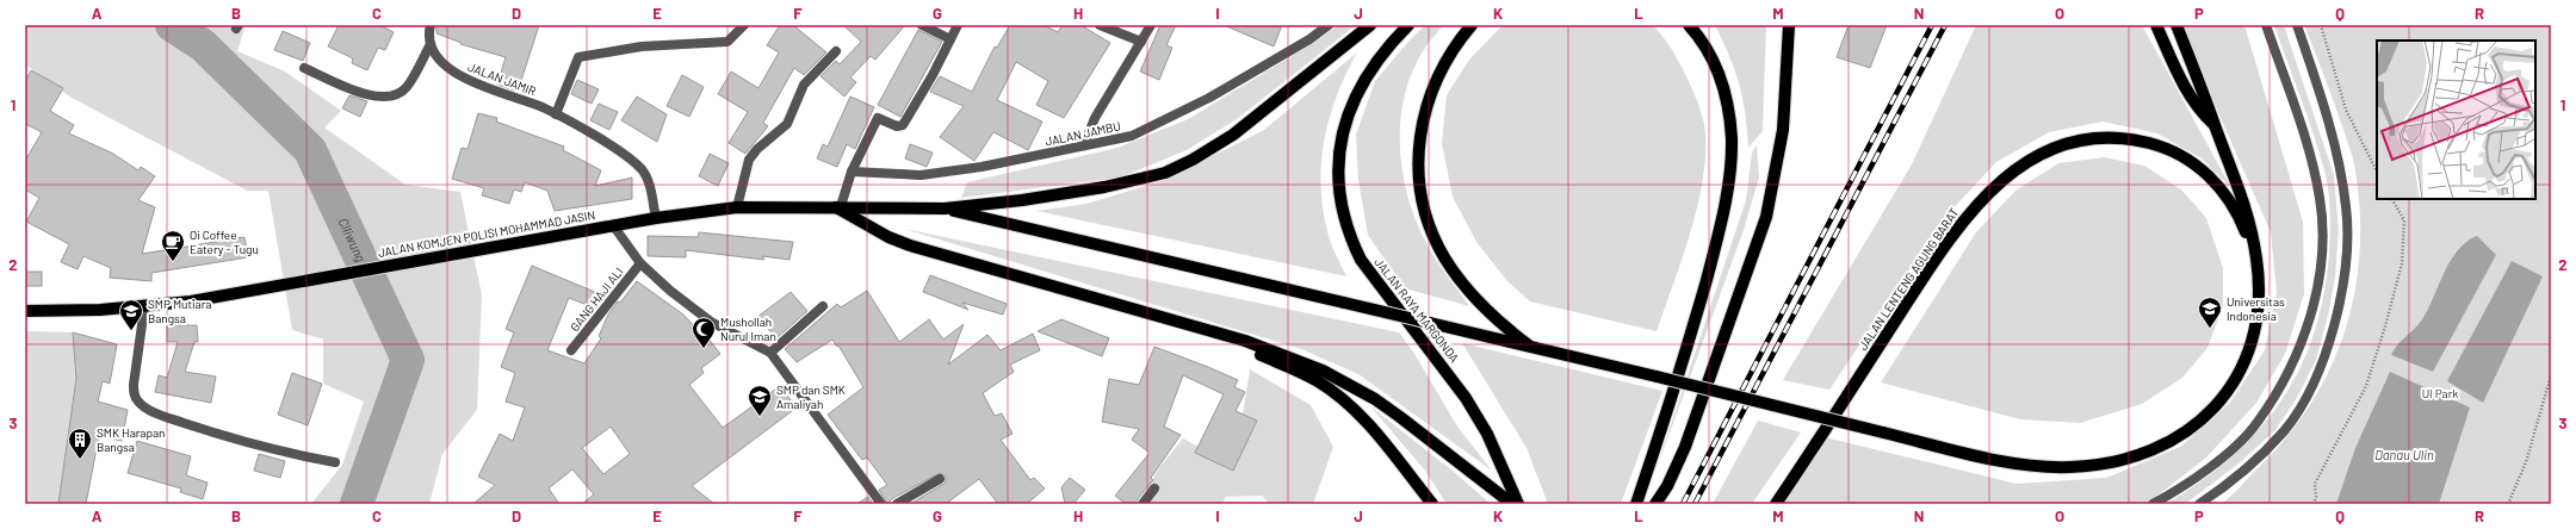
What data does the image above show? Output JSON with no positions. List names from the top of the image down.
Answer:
{
  "streets": {
    "main road": ["JALAN KOMJEN POLISI MOHAMMAD JASIN", "JALAN LENTENG AGUNG BARAT", "JALAN RAYA MARGONDA"],
    "street": ["JALAN JAMIR", "JALAN JAMBU", "GANG HAJI ALI"]
  },
  "crossings": [
    ["JALAN JAMIR", "JALAN KOMJEN POLISI MOHAMMAD JASIN"]
  ],
  "water": ["Ciliwung", "Danau Ulin"],
  "parks": ["UI Park"],
  "places": {
    "cafe": ["Oi Coffee Eatery - Tugu"],
    "school or university": ["Universitas Indonesia", "SMP Mutiara Bangsa", "SMP dan SMK Amaliyah"],
    "mosque": ["Mushollah Nurul Iman"],
    "building": ["SMK Harapan Bangsa"]
  },
  "grid": {
    "columns": [
      "A",
      "B",
      "C",
      "D",
      "E",
      "F",
      "G",
      "H",
      "I",
      "J",
      "K",
      "L",
      "M",
      "N",
      "O",
      "P",
      "Q",
      "R"
    ],
    "rows": ["1", "2", "3"]
  }
}
